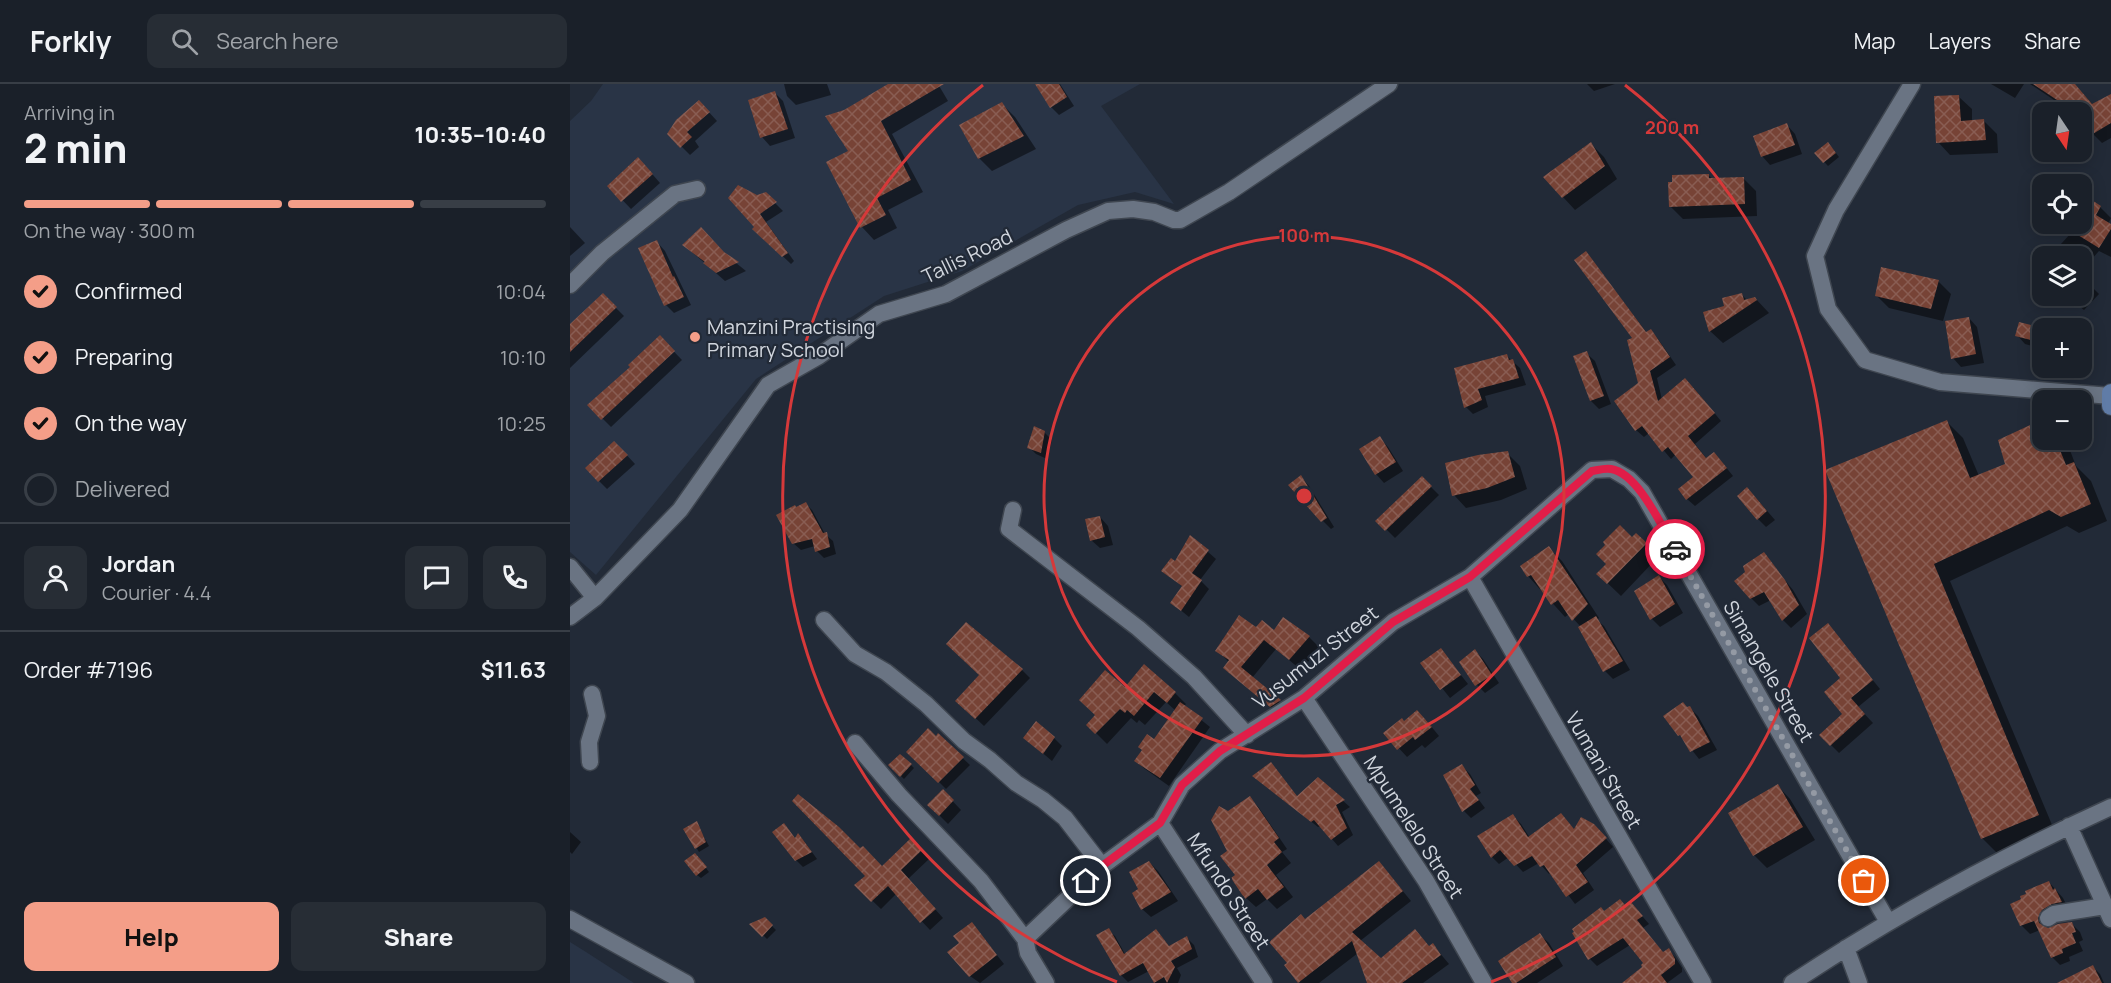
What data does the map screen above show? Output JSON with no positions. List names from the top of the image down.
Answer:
{
  "streets": {
    "street": [
      "Tallis Road",
      "Vusumuzi Street",
      "Simangele Street",
      "Vumani Street",
      "Mpumelelo Street",
      "Mfundo Street"
    ]
  },
  "crossings": [
    ["Vusumuzi Street", "Simangele Street"],
    ["Vusumuzi Street", "Vumani Street"],
    ["Vusumuzi Street", "Mpumelelo Street"],
    ["Vusumuzi Street", "Mfundo Street"]
  ],
  "places": ["Manzini Practising Primary School"],
  "north": "bottom",
  "page": {
    "header": "Forkly",
    "search": "Search here",
    "nav": ["Map", "Layers", "Share"],
    "heading": ["2 min", "Arriving in", "10:35–10:40"],
    "panel": [
      "Jordan",
      "Courier · 4.4",
      "Order #7196",
      "$11.63"
    ],
    "map_buttons": ["+", "−"],
    "bar": "On the way · 300 m",
    "list": [
      ["Confirmed", "10:04"],
      ["Preparing", "10:10"],
      ["On the way", "10:25"],
      "Delivered"
    ],
    "buttons": ["Help", "Share"]
  },
  "rings": ["200 m", "100 m"]
}
